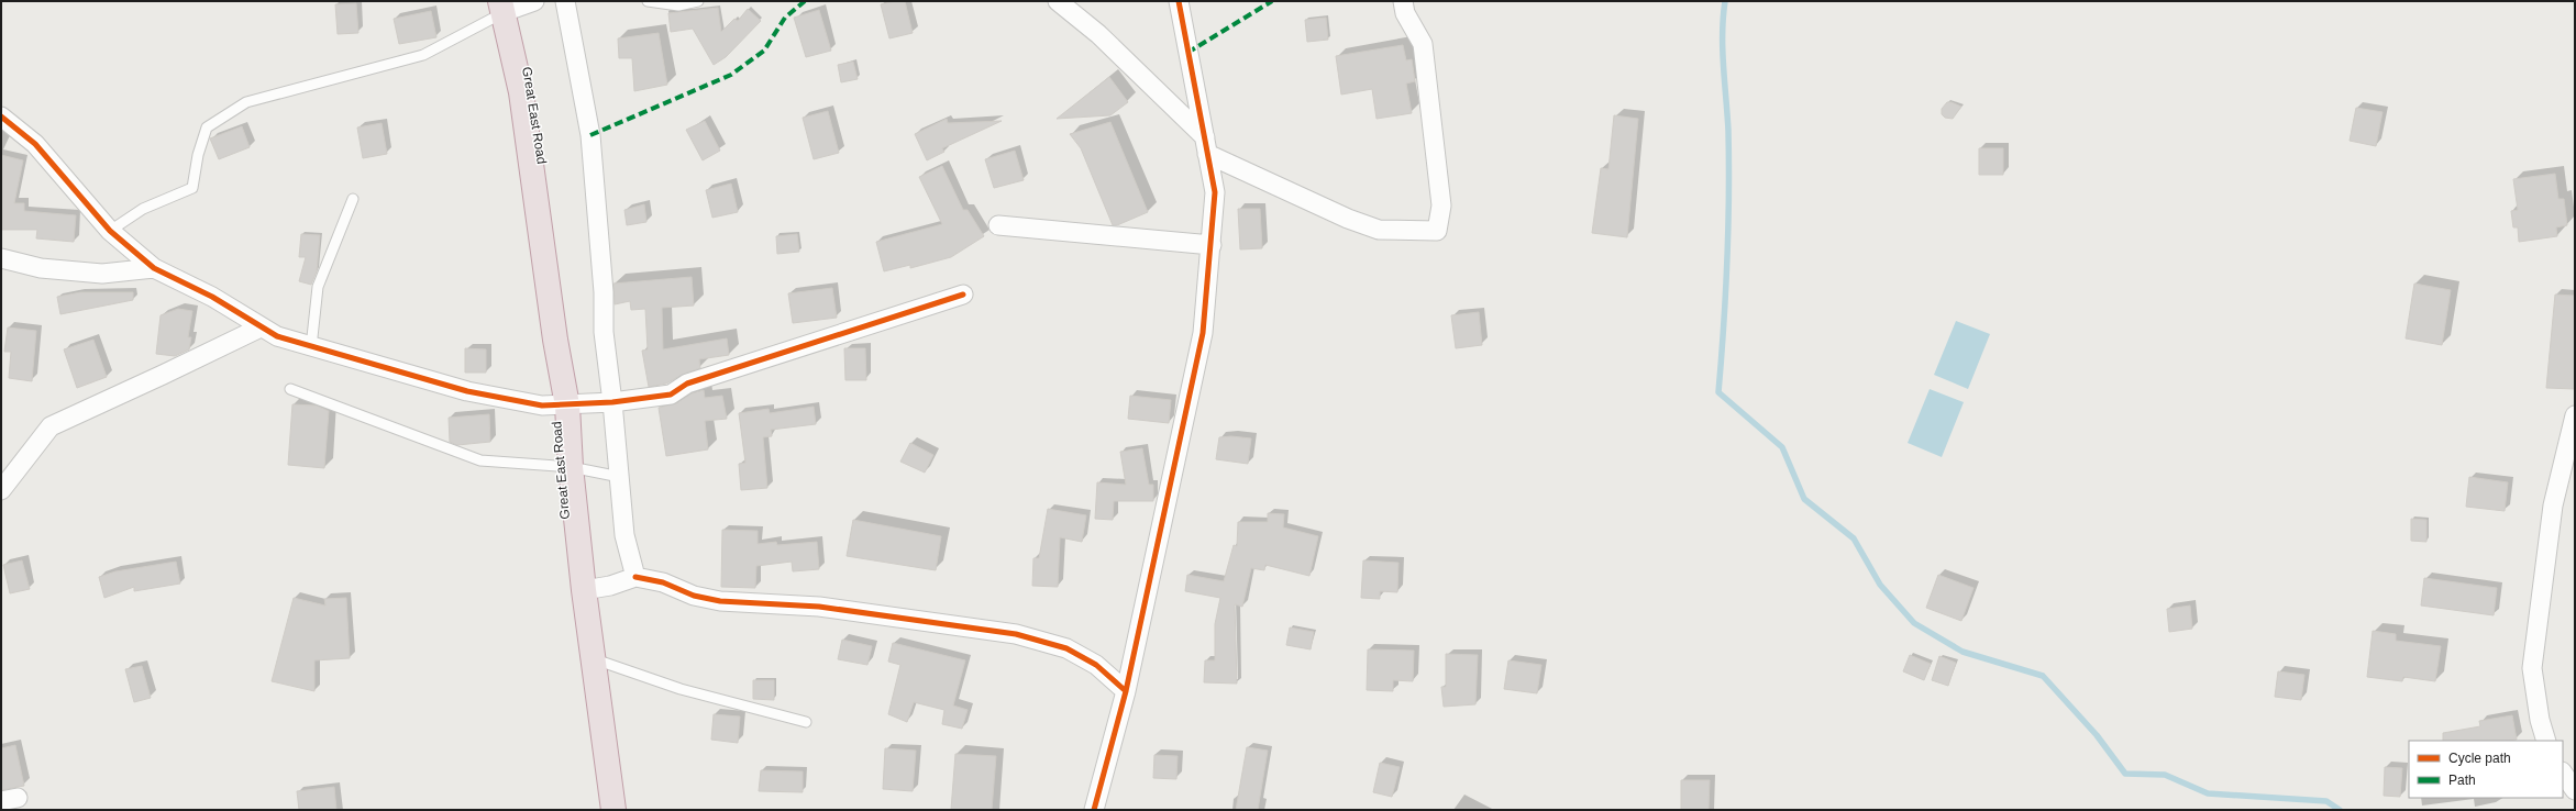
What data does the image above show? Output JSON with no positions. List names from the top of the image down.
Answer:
{
  "streets": {
    "highway": ["Great East Road"]
  },
  "legend": ["Cycle path", "Path"]
}
